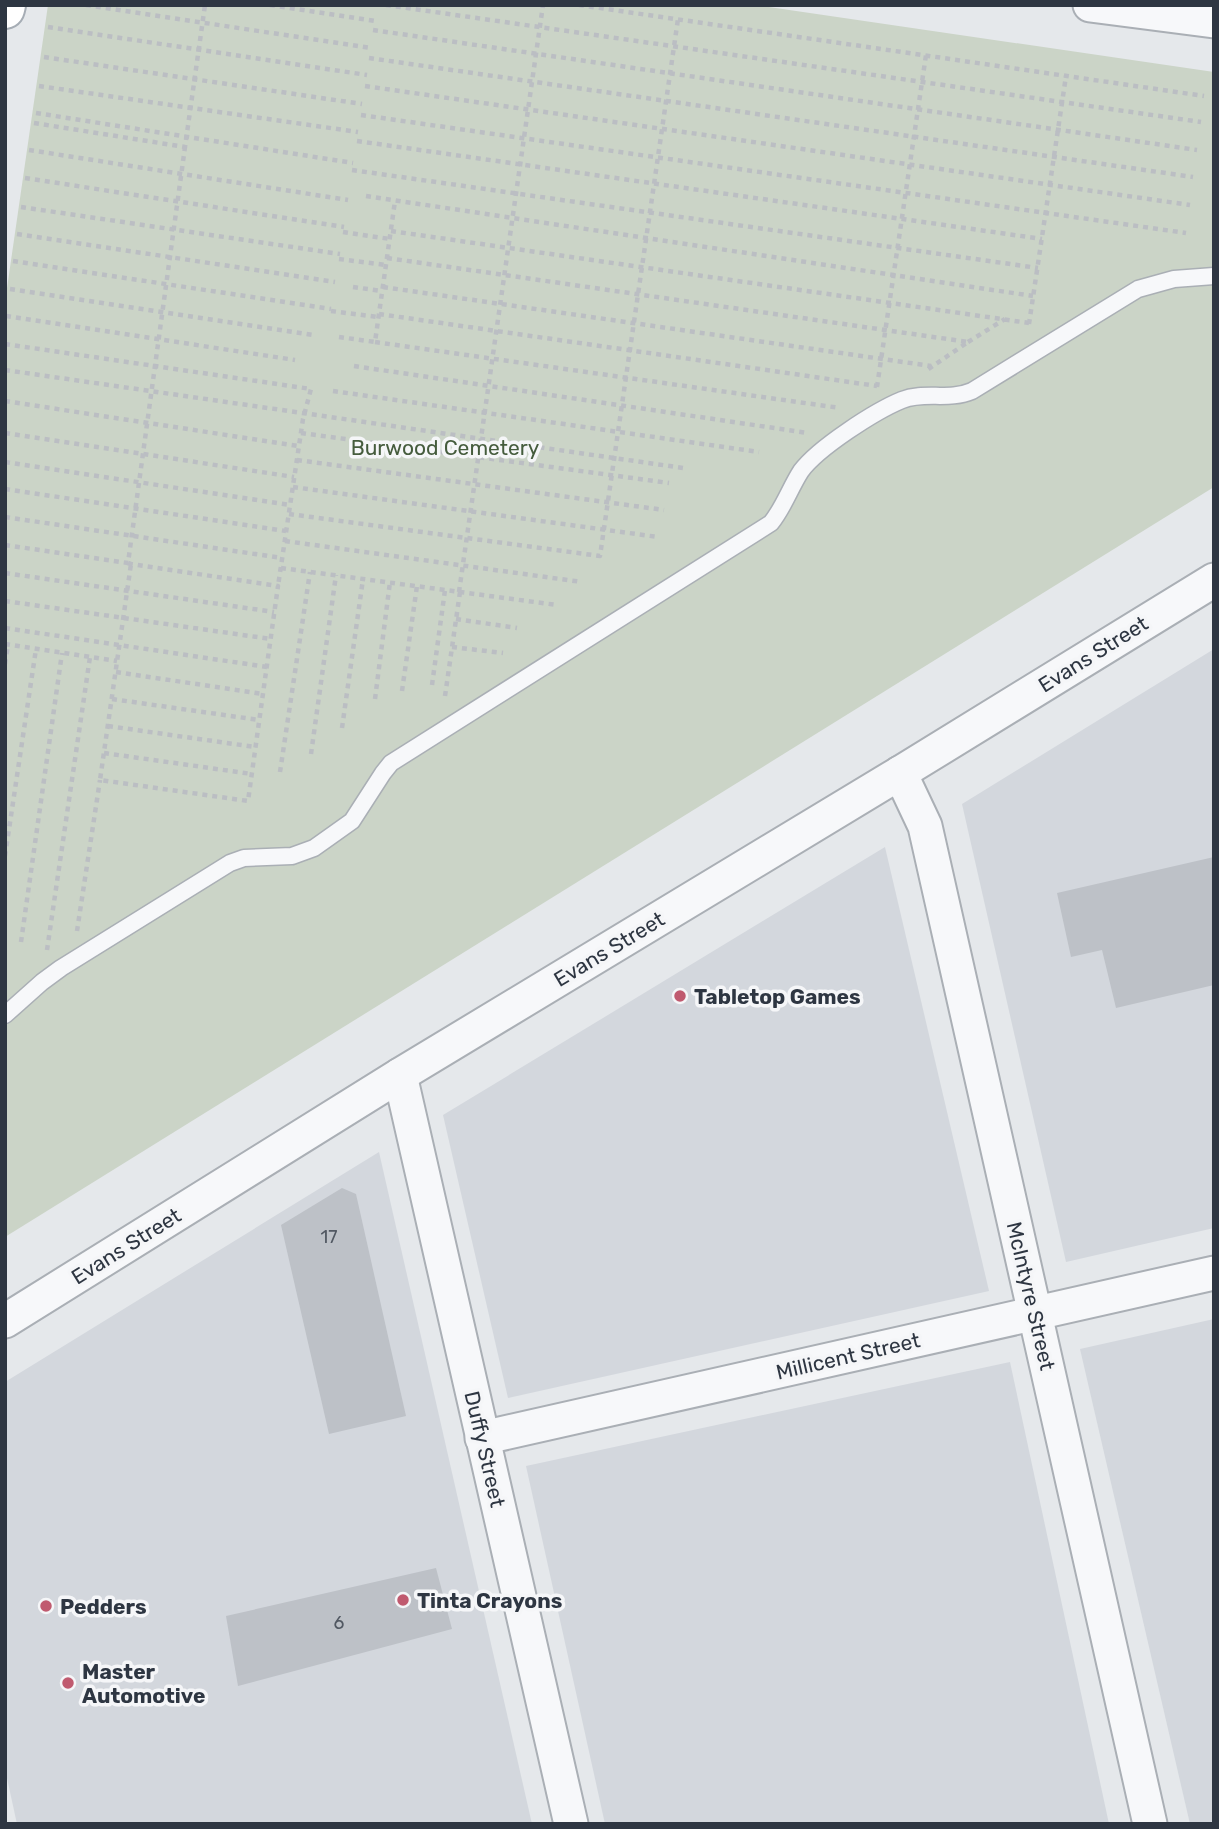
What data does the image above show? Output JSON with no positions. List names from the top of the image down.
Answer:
{
  "streets": {
    "street": [
      "Evans Street",
      "McIntyre Street",
      "Millicent Street",
      "Duffy Street"
    ]
  },
  "crossings": [
    ["Evans Street", "McIntyre Street"],
    ["Evans Street", "Duffy Street"],
    ["McIntyre Street", "Millicent Street"],
    ["Millicent Street", "Duffy Street"]
  ],
  "parks": ["Burwood Cemetery"],
  "places": [
    "Tabletop Games",
    "Tinta Crayons",
    "Pedders",
    "Master Automotive"
  ],
  "house_numbers": ["17", "6"]
}
